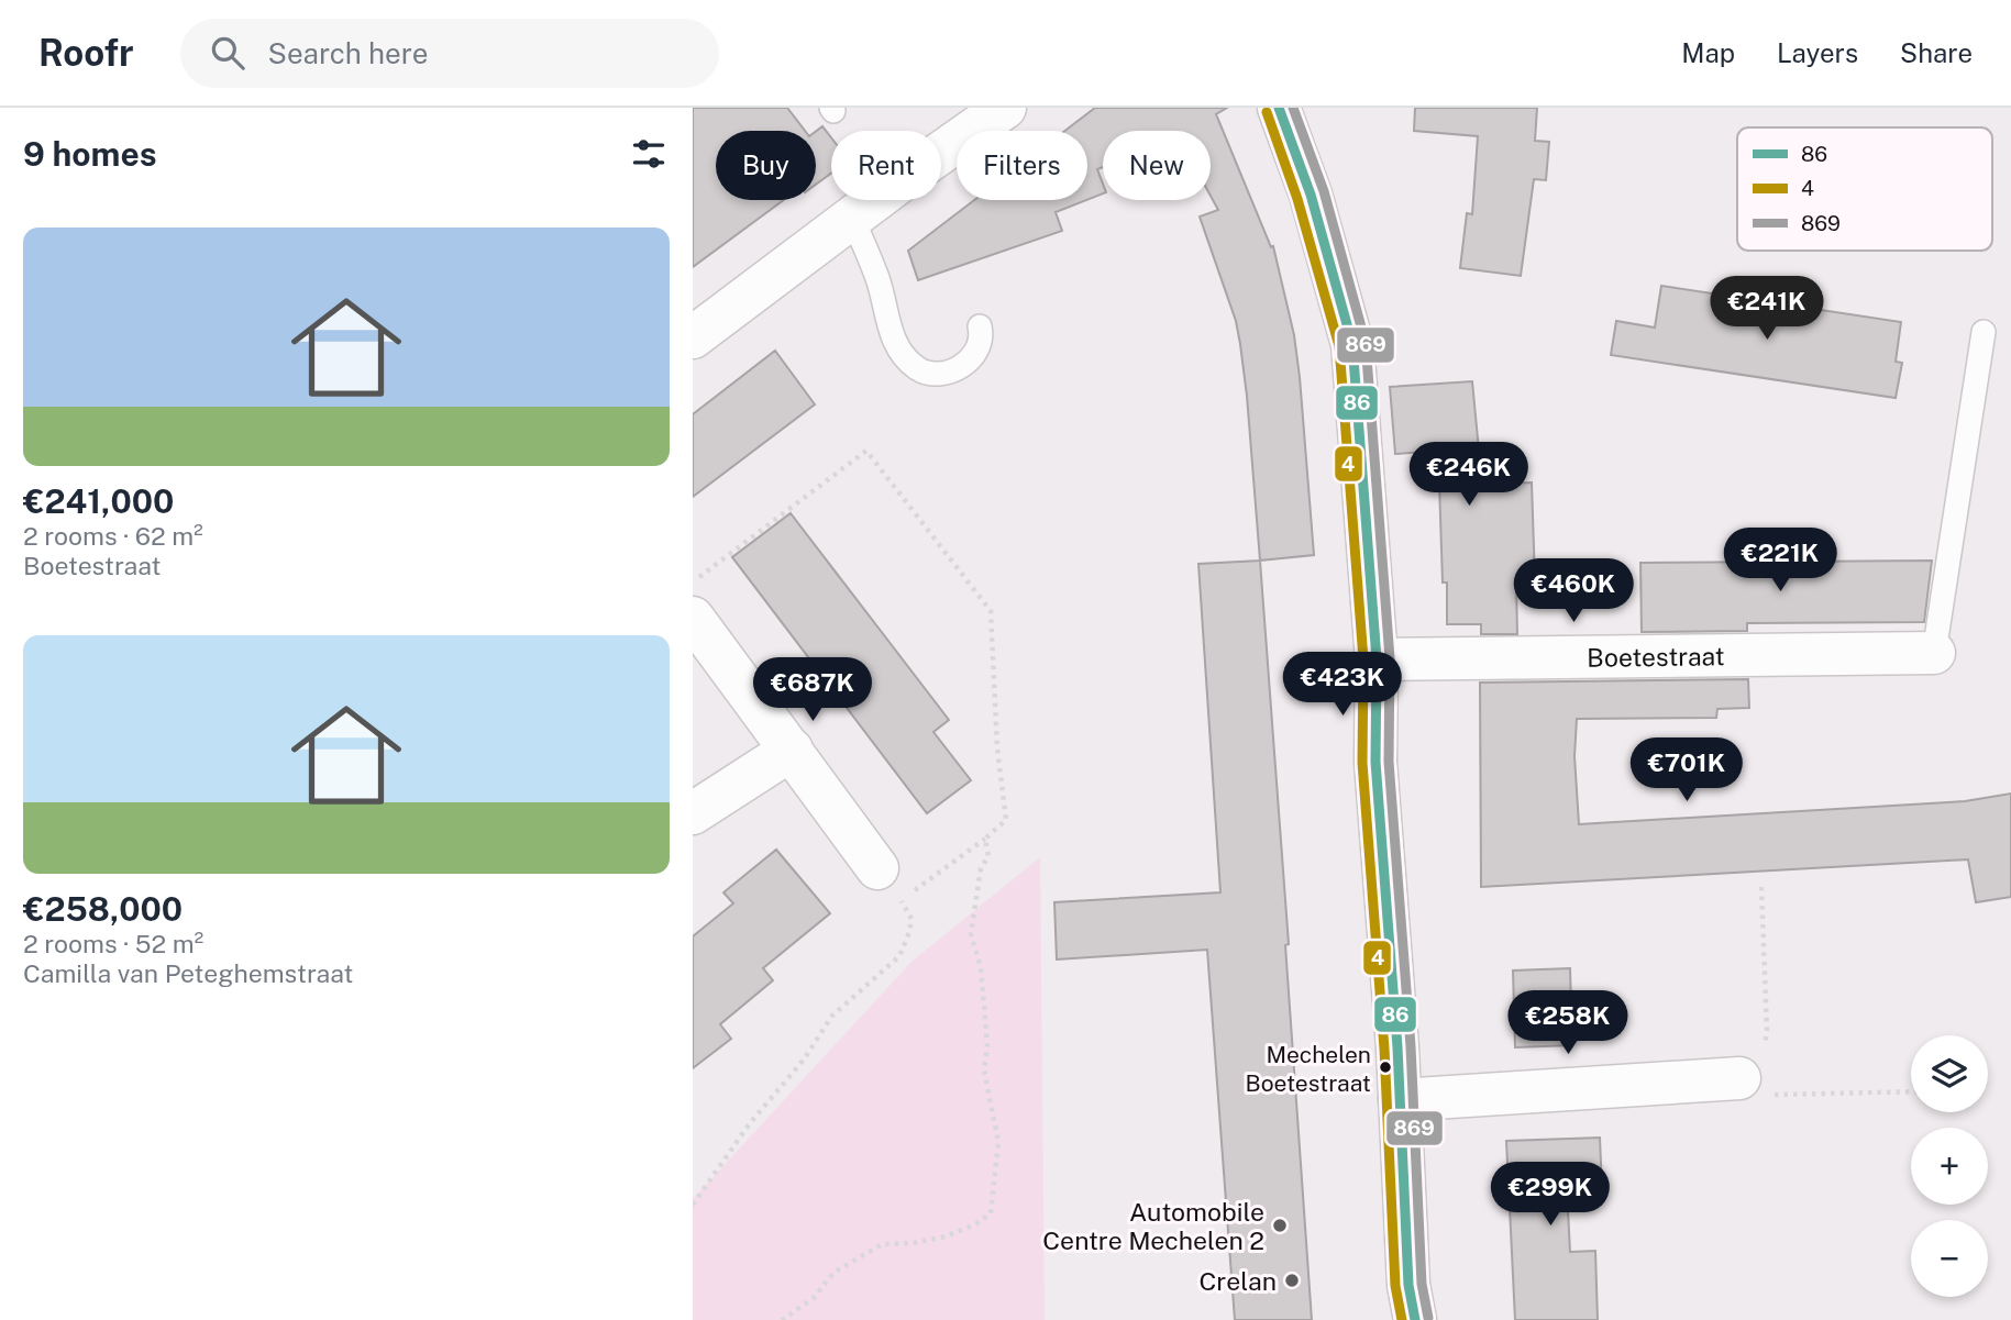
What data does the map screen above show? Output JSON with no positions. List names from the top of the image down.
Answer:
{
  "streets": {
    "street": ["Boetestraat"]
  },
  "places": ["Mechelen Boetestraat", "Automobile Centre Mechelen 2", "Crelan"],
  "lines": ["transit line 86", "transit line 869", "transit line 4"],
  "legend": ["86", "4", "869"],
  "page": {
    "header": "Roofr",
    "search": "Search here",
    "nav": ["Map", "Layers", "Share"],
    "heading": "9 homes",
    "chip": [
      "Buy",
      "Rent",
      "Filters",
      "New"
    ],
    "list": [
      {
        "name": "€241,000",
        "note": "2 rooms · 62 m² · Boetestraat"
      },
      {
        "name": "€258,000",
        "note": "2 rooms · 52 m² · Camilla van Peteghemstraat"
      }
    ],
    "price": [
      "€241K",
      "€246K",
      "€221K",
      "€460K",
      "€423K",
      "€687K",
      "€701K",
      "€258K",
      "€299K"
    ],
    "map_buttons": ["+", "−"]
  }
}
